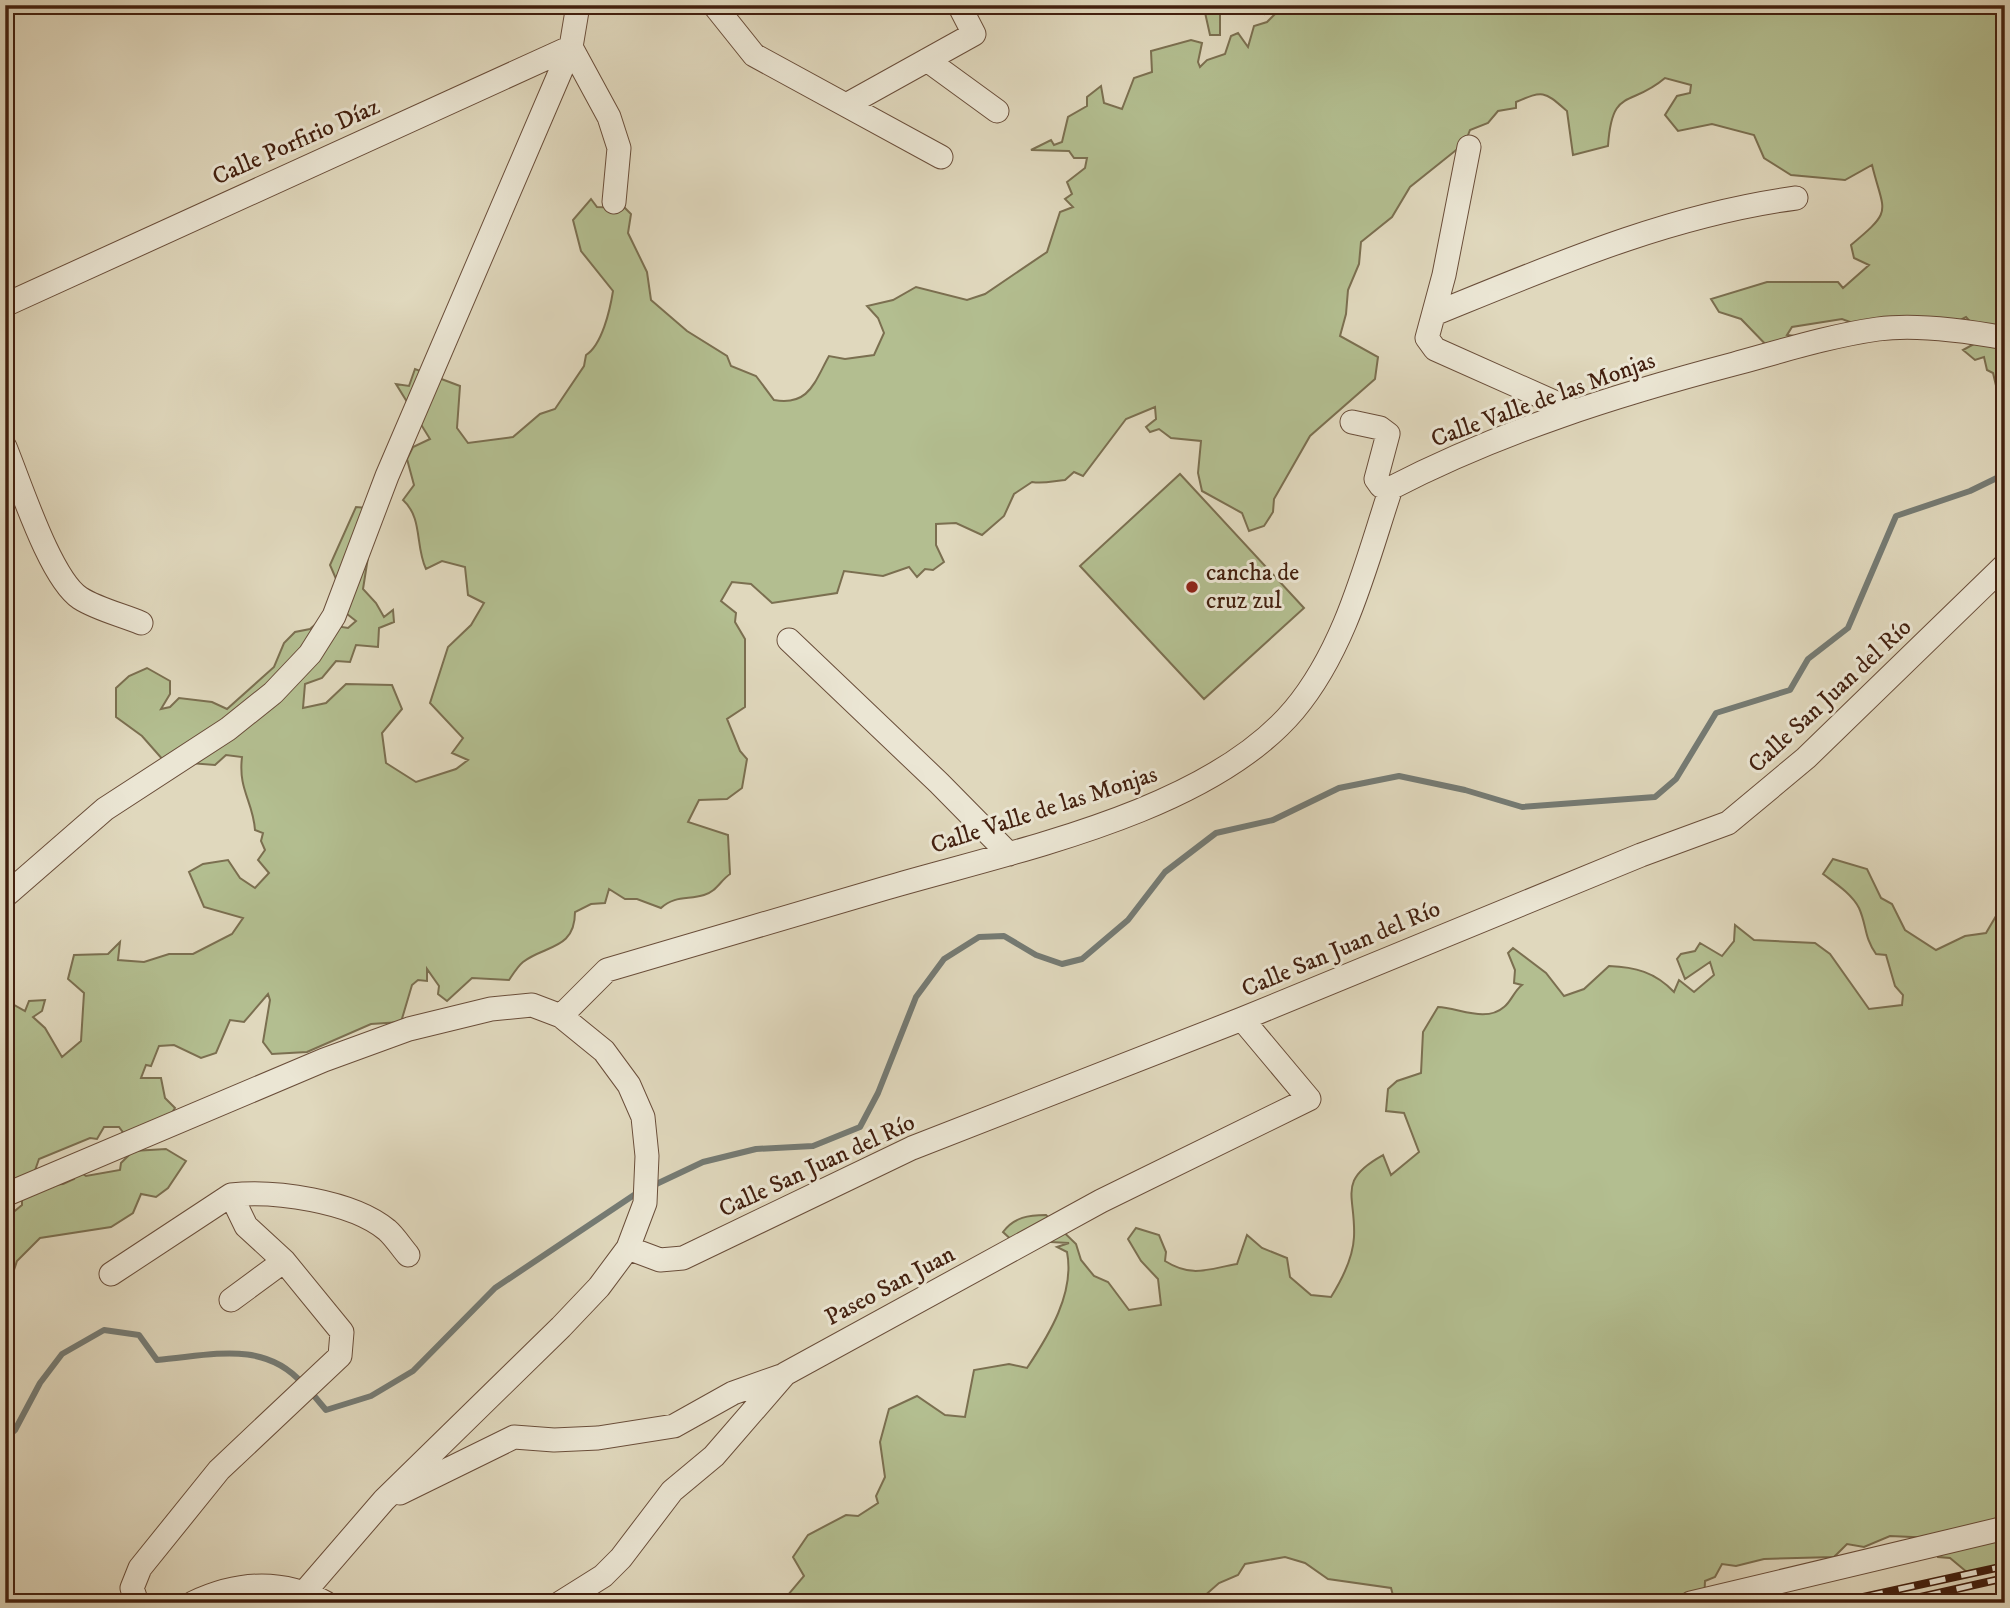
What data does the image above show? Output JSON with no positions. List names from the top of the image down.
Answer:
{
  "streets": {
    "street": [
      "Calle Porfirio Díaz",
      "Calle Valle de las Monjas",
      "Calle San Juan del Río",
      "Paseo San Juan"
    ]
  },
  "crossings": [
    ["Calle San Juan del Río", "Paseo San Juan"]
  ],
  "places": ["cancha de cruz zul"]
}
